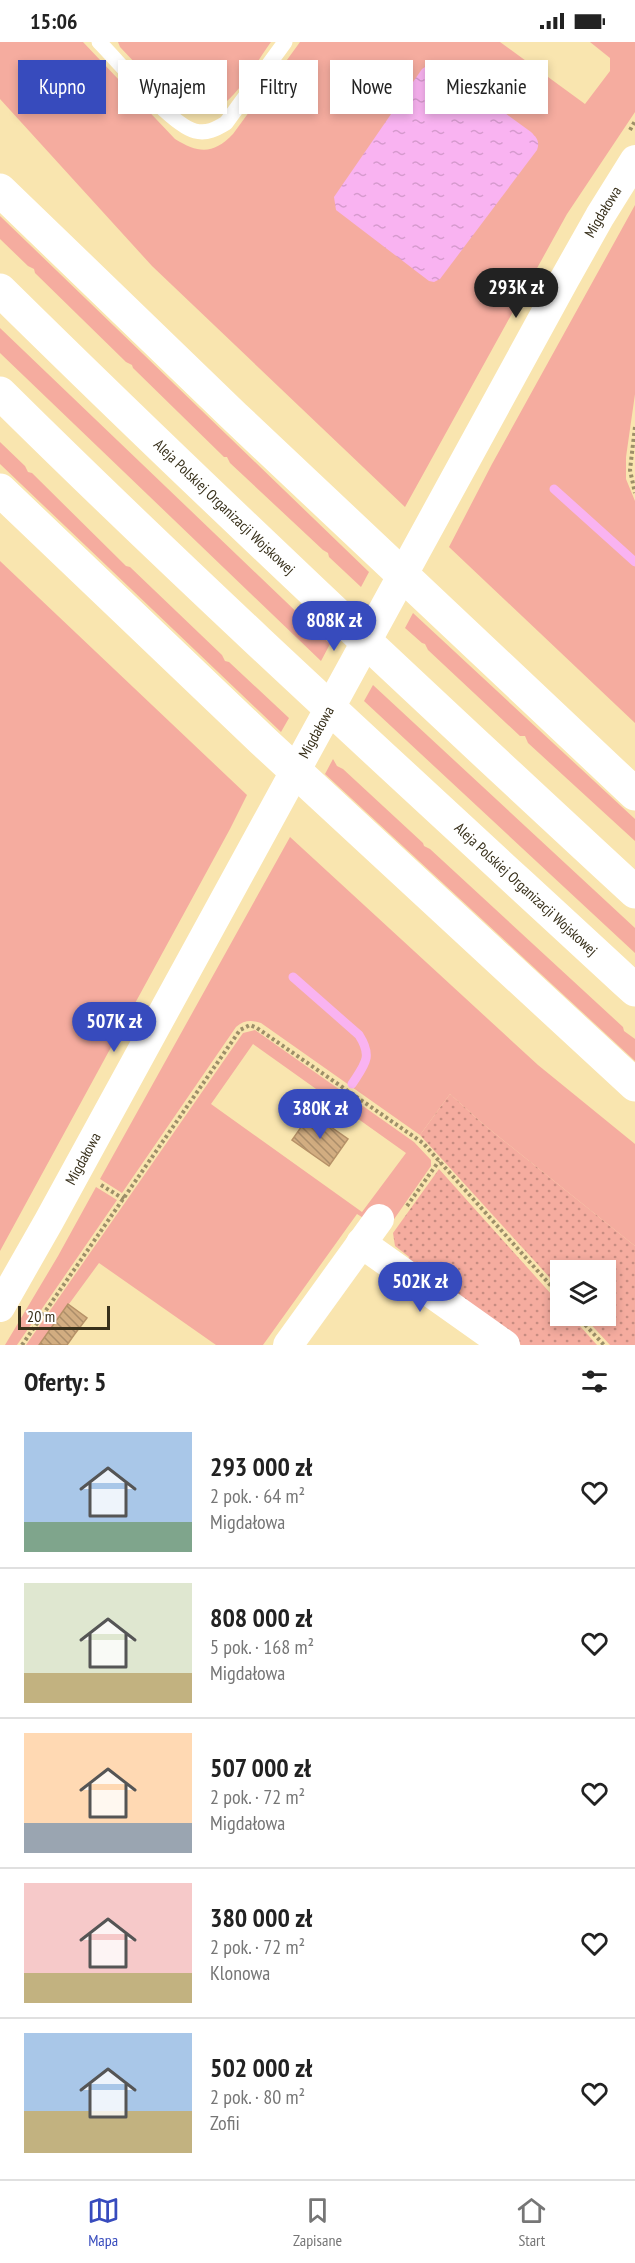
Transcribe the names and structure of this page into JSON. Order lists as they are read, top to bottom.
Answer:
{
  "streets": {
    "highway": ["Aleja Polskiej Organizacji Wojskowej"],
    "street": ["Migdałowa"]
  },
  "scale_bar": "20 m",
  "page": {
    "status": "15:06",
    "chip": [
      "Kupno",
      "Wynajem",
      "Filtry",
      "Nowe",
      "Mieszkanie"
    ],
    "price": [
      "293K zł",
      "808K zł",
      "507K zł",
      "380K zł",
      "502K zł"
    ],
    "scale": "20 m",
    "heading": "Oferty: 5",
    "list": [
      {
        "name": "293 000 zł",
        "note": "2 pok. · 64 m² · Migdałowa"
      },
      {
        "name": "808 000 zł",
        "note": "5 pok. · 168 m² · Migdałowa"
      },
      {
        "name": "507 000 zł",
        "note": "2 pok. · 72 m² · Migdałowa"
      },
      {
        "name": "380 000 zł",
        "note": "2 pok. · 72 m² · Klonowa"
      },
      {
        "name": "502 000 zł",
        "note": "2 pok. · 80 m² · Zofii"
      }
    ],
    "tabs": ["Mapa", "Zapisane", "Start"]
  }
}
